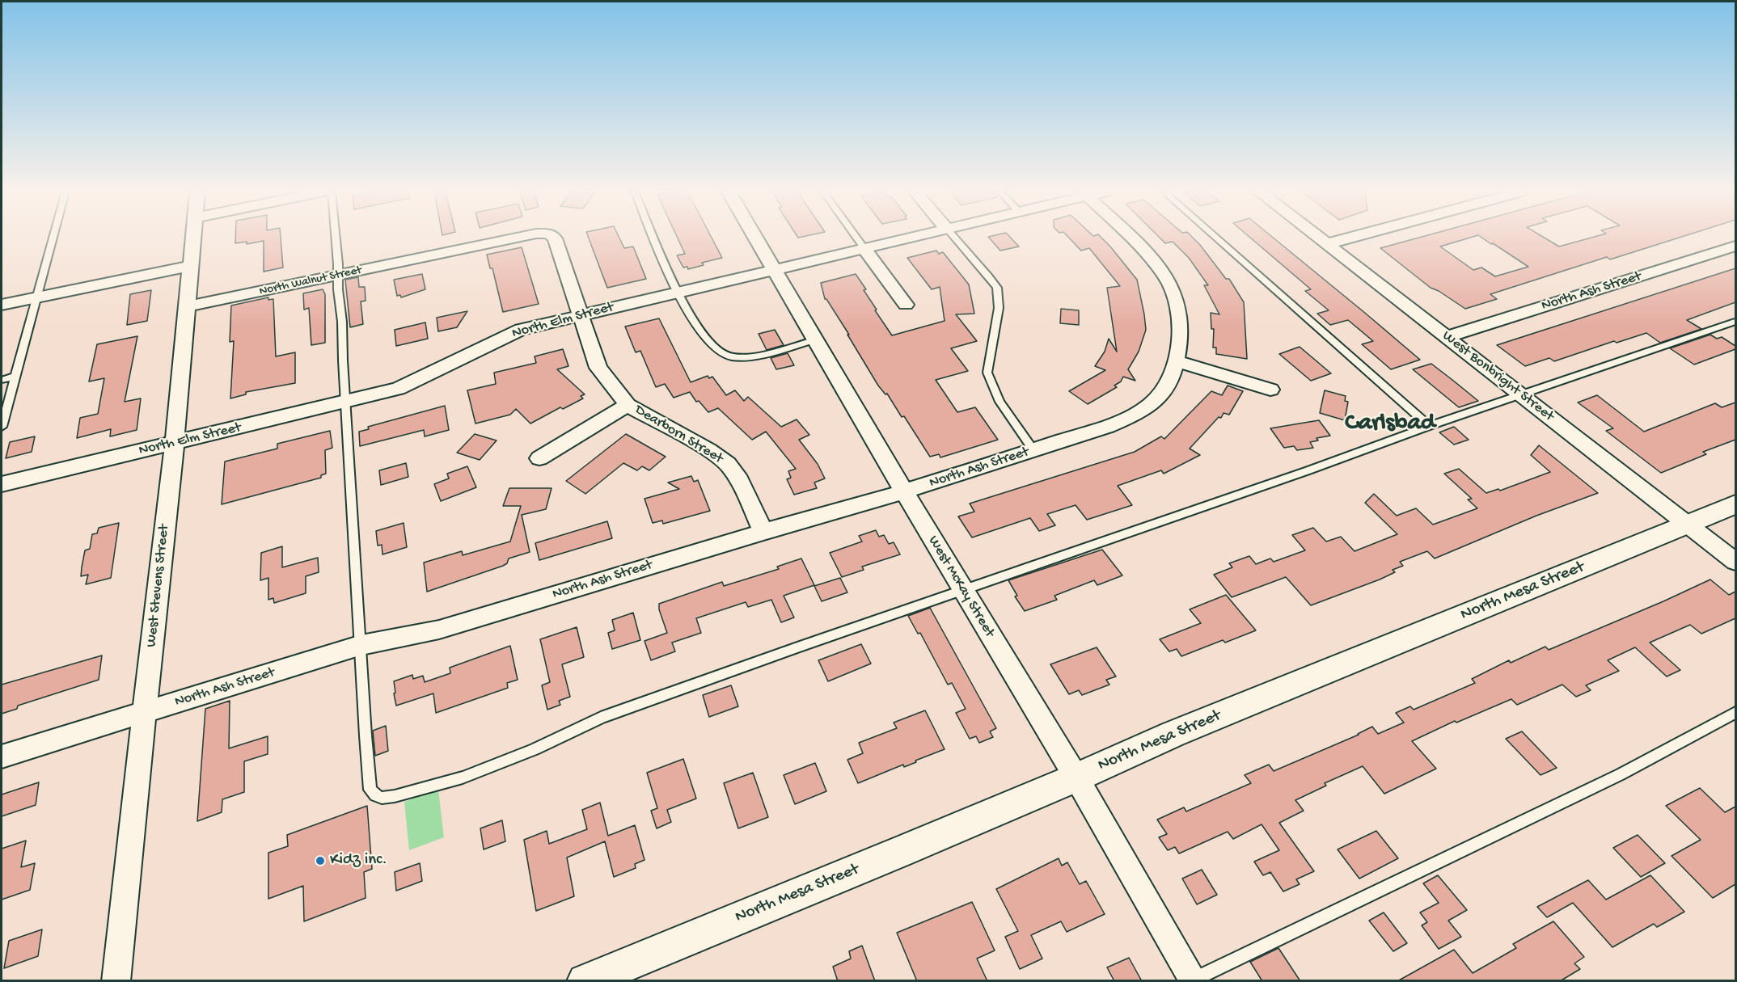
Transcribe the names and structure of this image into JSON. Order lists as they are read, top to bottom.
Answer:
{
  "streets": {
    "street": [
      "North Walnut Street",
      "North Ash Street",
      "North Elm Street",
      "West Bonbright Street",
      "Dearborn Street",
      "West Stevens Street",
      "West McKay Street",
      "North Mesa Street"
    ]
  },
  "crossings": [
    ["North Walnut Street", "West Stevens Street"],
    ["North Ash Street", "West Bonbright Street"],
    ["North Ash Street", "Dearborn Street"],
    ["North Ash Street", "West Stevens Street"],
    ["North Ash Street", "West McKay Street"],
    ["North Elm Street", "Dearborn Street"],
    ["North Elm Street", "West Stevens Street"],
    ["North Elm Street", "West McKay Street"],
    ["West Bonbright Street", "North Mesa Street"],
    ["West McKay Street", "North Mesa Street"]
  ],
  "districts": ["Carlsbad"],
  "places": ["Kidz inc."]
}
